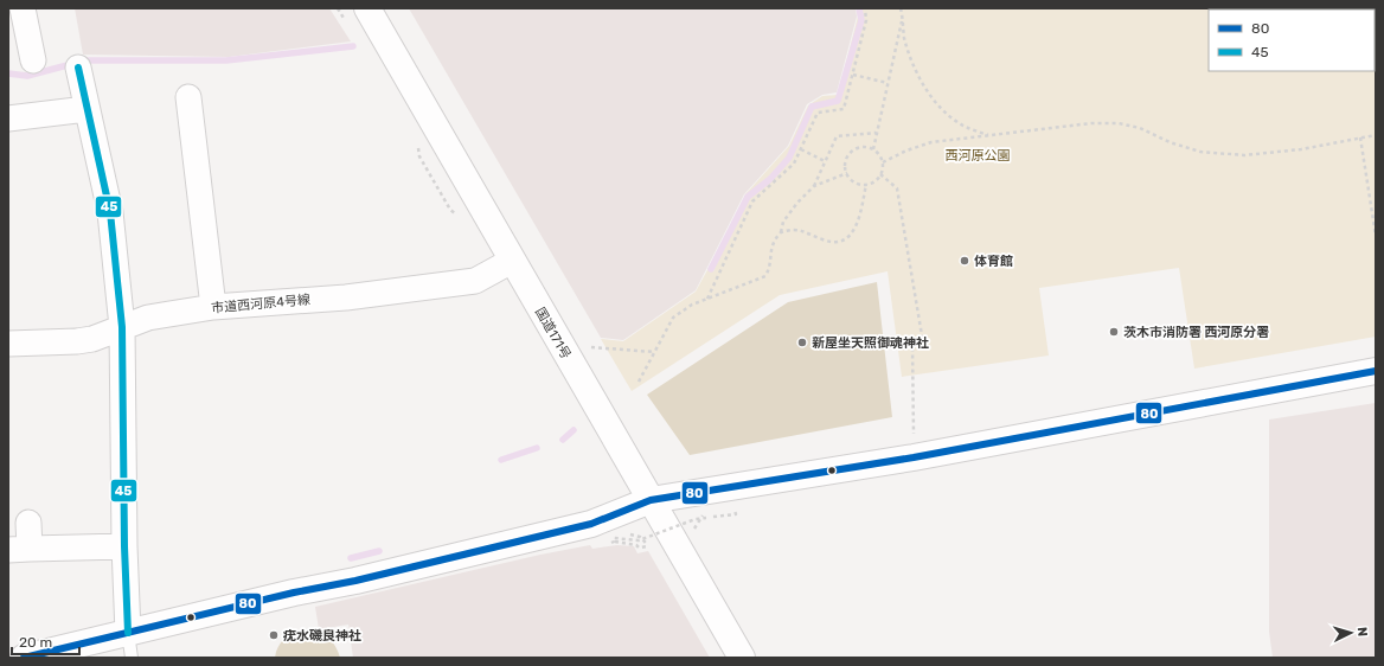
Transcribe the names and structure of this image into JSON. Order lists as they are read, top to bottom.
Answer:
{
  "streets": {
    "main road": ["国道171号"],
    "street": ["市道西河原4号線"]
  },
  "crossings": [
    ["市道西河原4号線", "国道171号"]
  ],
  "parks": ["西河原公園"],
  "places": [
    "体育館",
    "茨木市消防署 西河原分署",
    "新屋坐天照御魂神社",
    "疣水磯良神社"
  ],
  "lines": ["transit line 45", "transit line 80"],
  "legend": ["80", "45"],
  "scale_bar": "20 m",
  "north": "right"
}
